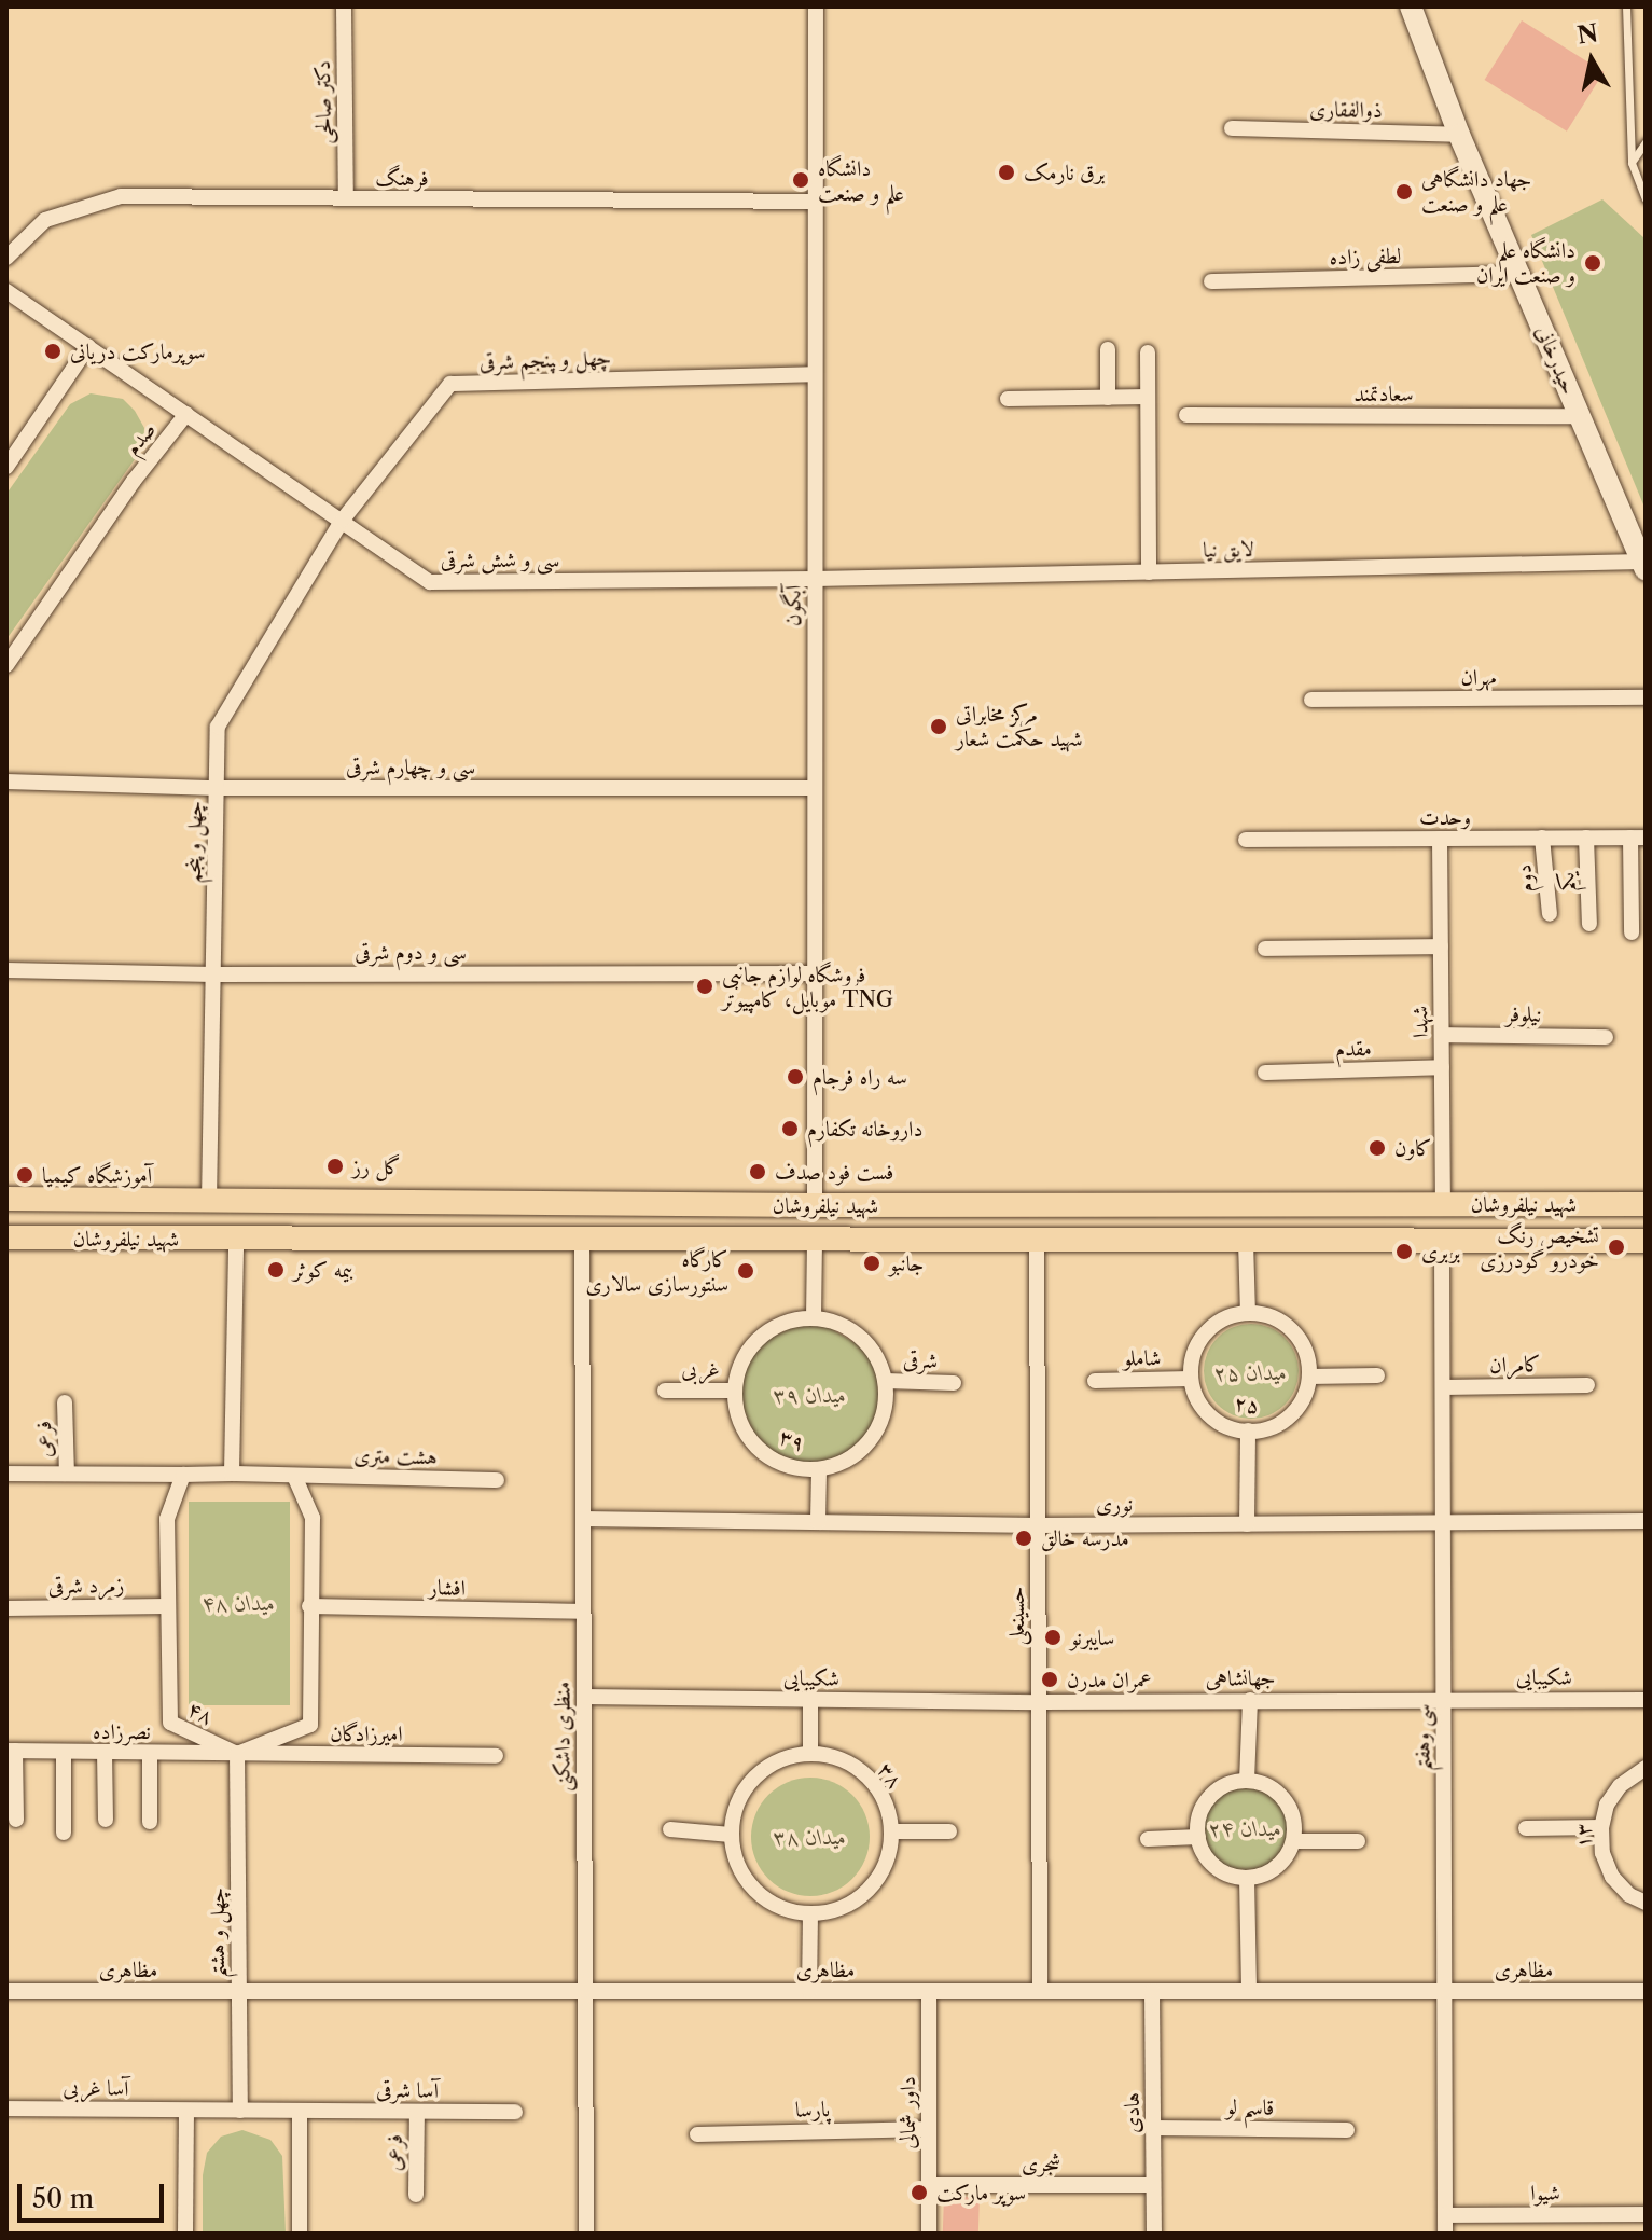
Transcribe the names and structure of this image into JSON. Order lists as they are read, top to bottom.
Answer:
{
  "streets": {
    "main road": ["حیدرخانی", "شهید نیلفروشان"],
    "street": [
      "دکتر صالحی",
      "ذوالفقاری",
      "فرهنگ",
      "لطفی زاده",
      "چهل و ‍پنجم شرقی",
      "سعادتمند",
      "صدم",
      "لایق نیا",
      "سی و شش شرقی",
      "آبگون",
      "مهران",
      "سی و چهارم شرقی",
      "وحدت",
      "چهل و پنجم",
      "دوم",
      "یکم",
      "سی و دوم شرقی",
      "نیلوفر",
      "شهدا",
      "مقدم",
      "شاملو",
      "شرقی",
      "کامران",
      "غربی",
      "۲۵",
      "فرعی",
      "۳۹",
      "هشت متری",
      "نوری",
      "زمرد شرقی",
      "افشار",
      "حسینعلی",
      "شکیبایی",
      "جهانشاهی",
      "۴۸",
      "نصرزاده",
      "امیرزادگان",
      "منظری داشکنی",
      "سی وهفتم",
      "۳۸",
      "۱۳",
      "چهل و هشتم",
      "مظاهری",
      "آسا غربی",
      "آسا شرقی",
      "قاسم لو",
      "پارسا",
      "داور شمالی",
      "هادی",
      "شجری",
      "شیوا"
    ]
  },
  "crossings": [
    ["دکتر صالحی", "فرهنگ"],
    ["ذوالفقاری", "حیدرخانی"],
    ["فرهنگ", "آبگون"],
    ["لطفی زاده", "حیدرخانی"],
    ["چهل و ‍پنجم شرقی", "سی و شش شرقی"],
    ["چهل و ‍پنجم شرقی", "آبگون"],
    ["چهل و ‍پنجم شرقی", "چهل و پنجم"],
    ["حیدرخانی", "سعادتمند"],
    ["حیدرخانی", "لایق نیا"],
    ["صدم", "سی و شش شرقی"],
    ["لایق نیا", "سی و شش شرقی"],
    ["لایق نیا", "آبگون"],
    ["سی و شش شرقی", "آبگون"],
    ["سی و شش شرقی", "چهل و پنجم"],
    ["آبگون", "سی و چهارم شرقی"],
    ["آبگون", "سی و دوم شرقی"],
    ["آبگون", "شهید نیلفروشان"],
    ["سی و چهارم شرقی", "چهل و پنجم"],
    ["وحدت", "دوم"],
    ["وحدت", "یکم"],
    ["وحدت", "شهدا"],
    ["چهل و پنجم", "سی و دوم شرقی"],
    ["چهل و پنجم", "شهید نیلفروشان"],
    ["نیلوفر", "شهدا"],
    ["شهدا", "مقدم"],
    ["شهدا", "شهید نیلفروشان"],
    ["شهید نیلفروشان", "حسینعلی"],
    ["شهید نیلفروشان", "منظری داشکنی"],
    ["شهید نیلفروشان", "سی وهفتم"],
    ["شاملو", "۲۵"],
    ["شرقی", "غربی"],
    ["شرقی", "۳۹"],
    ["کامران", "سی وهفتم"],
    ["غربی", "۳۹"],
    ["فرعی", "آسا شرقی"],
    ["نوری", "حسینعلی"],
    ["نوری", "منظری داشکنی"],
    ["نوری", "سی وهفتم"],
    ["زمرد شرقی", "۴۸"],
    ["افشار", "منظری داشکنی"],
    ["حسینعلی", "شکیبایی"],
    ["حسینعلی", "جهانشاهی"],
    ["حسینعلی", "مظاهری"],
    ["شکیبایی", "جهانشاهی"],
    ["شکیبایی", "منظری داشکنی"],
    ["شکیبایی", "سی وهفتم"],
    ["جهانشاهی", "سی وهفتم"],
    ["۴۸", "نصرزاده"],
    ["۴۸", "امیرزادگان"],
    ["۴۸", "چهل و هشتم"],
    ["نصرزاده", "امیرزادگان"],
    ["نصرزاده", "چهل و هشتم"],
    ["امیرزادگان", "چهل و هشتم"],
    ["منظری داشکنی", "مظاهری"],
    ["سی وهفتم", "مظاهری"],
    ["سی وهفتم", "شیوا"],
    ["چهل و هشتم", "مظاهری"],
    ["چهل و هشتم", "آسا غربی"],
    ["چهل و هشتم", "آسا شرقی"],
    ["مظاهری", "داور شمالی"],
    ["مظاهری", "هادی"],
    ["آسا غربی", "آسا شرقی"],
    ["قاسم لو", "هادی"],
    ["پارسا", "داور شمالی"],
    ["داور شمالی", "شجری"],
    ["هادی", "شجری"]
  ],
  "parks": [
    "میدان ۲۵",
    "میدان ۳۹",
    "میدان ۴۸",
    "میدان ۲۴",
    "میدان ۳۸"
  ],
  "places": [
    "برق نارمک",
    "دانشگاه علم و صنعت",
    "جهاد دانشگاهی علم و صنعت",
    "دانشگاه علم و صنعت ایران",
    "سوپرمارکت دریانی",
    "مرکز مخابراتی شهید حکمت شعار",
    "فروشگاه لوازم جانبی موبایل، کامپيوتر TNG",
    "سه راه فرجام",
    "داروخانه تکفارم",
    "کاون",
    "گل رز",
    "فست فود صدف",
    "آموزشگاه کیمیا",
    "تشخیص رنگ خودرو گودرزی",
    "بربری",
    "جانبو",
    "بیمه کوثر",
    "کارگاه سنتورسازی سالاری",
    "مدرسه خالق",
    "سایبرنو",
    "عمران مدرن",
    "سوپر مارکت"
  ],
  "scale_bar": "50 m",
  "north": "top"
}
